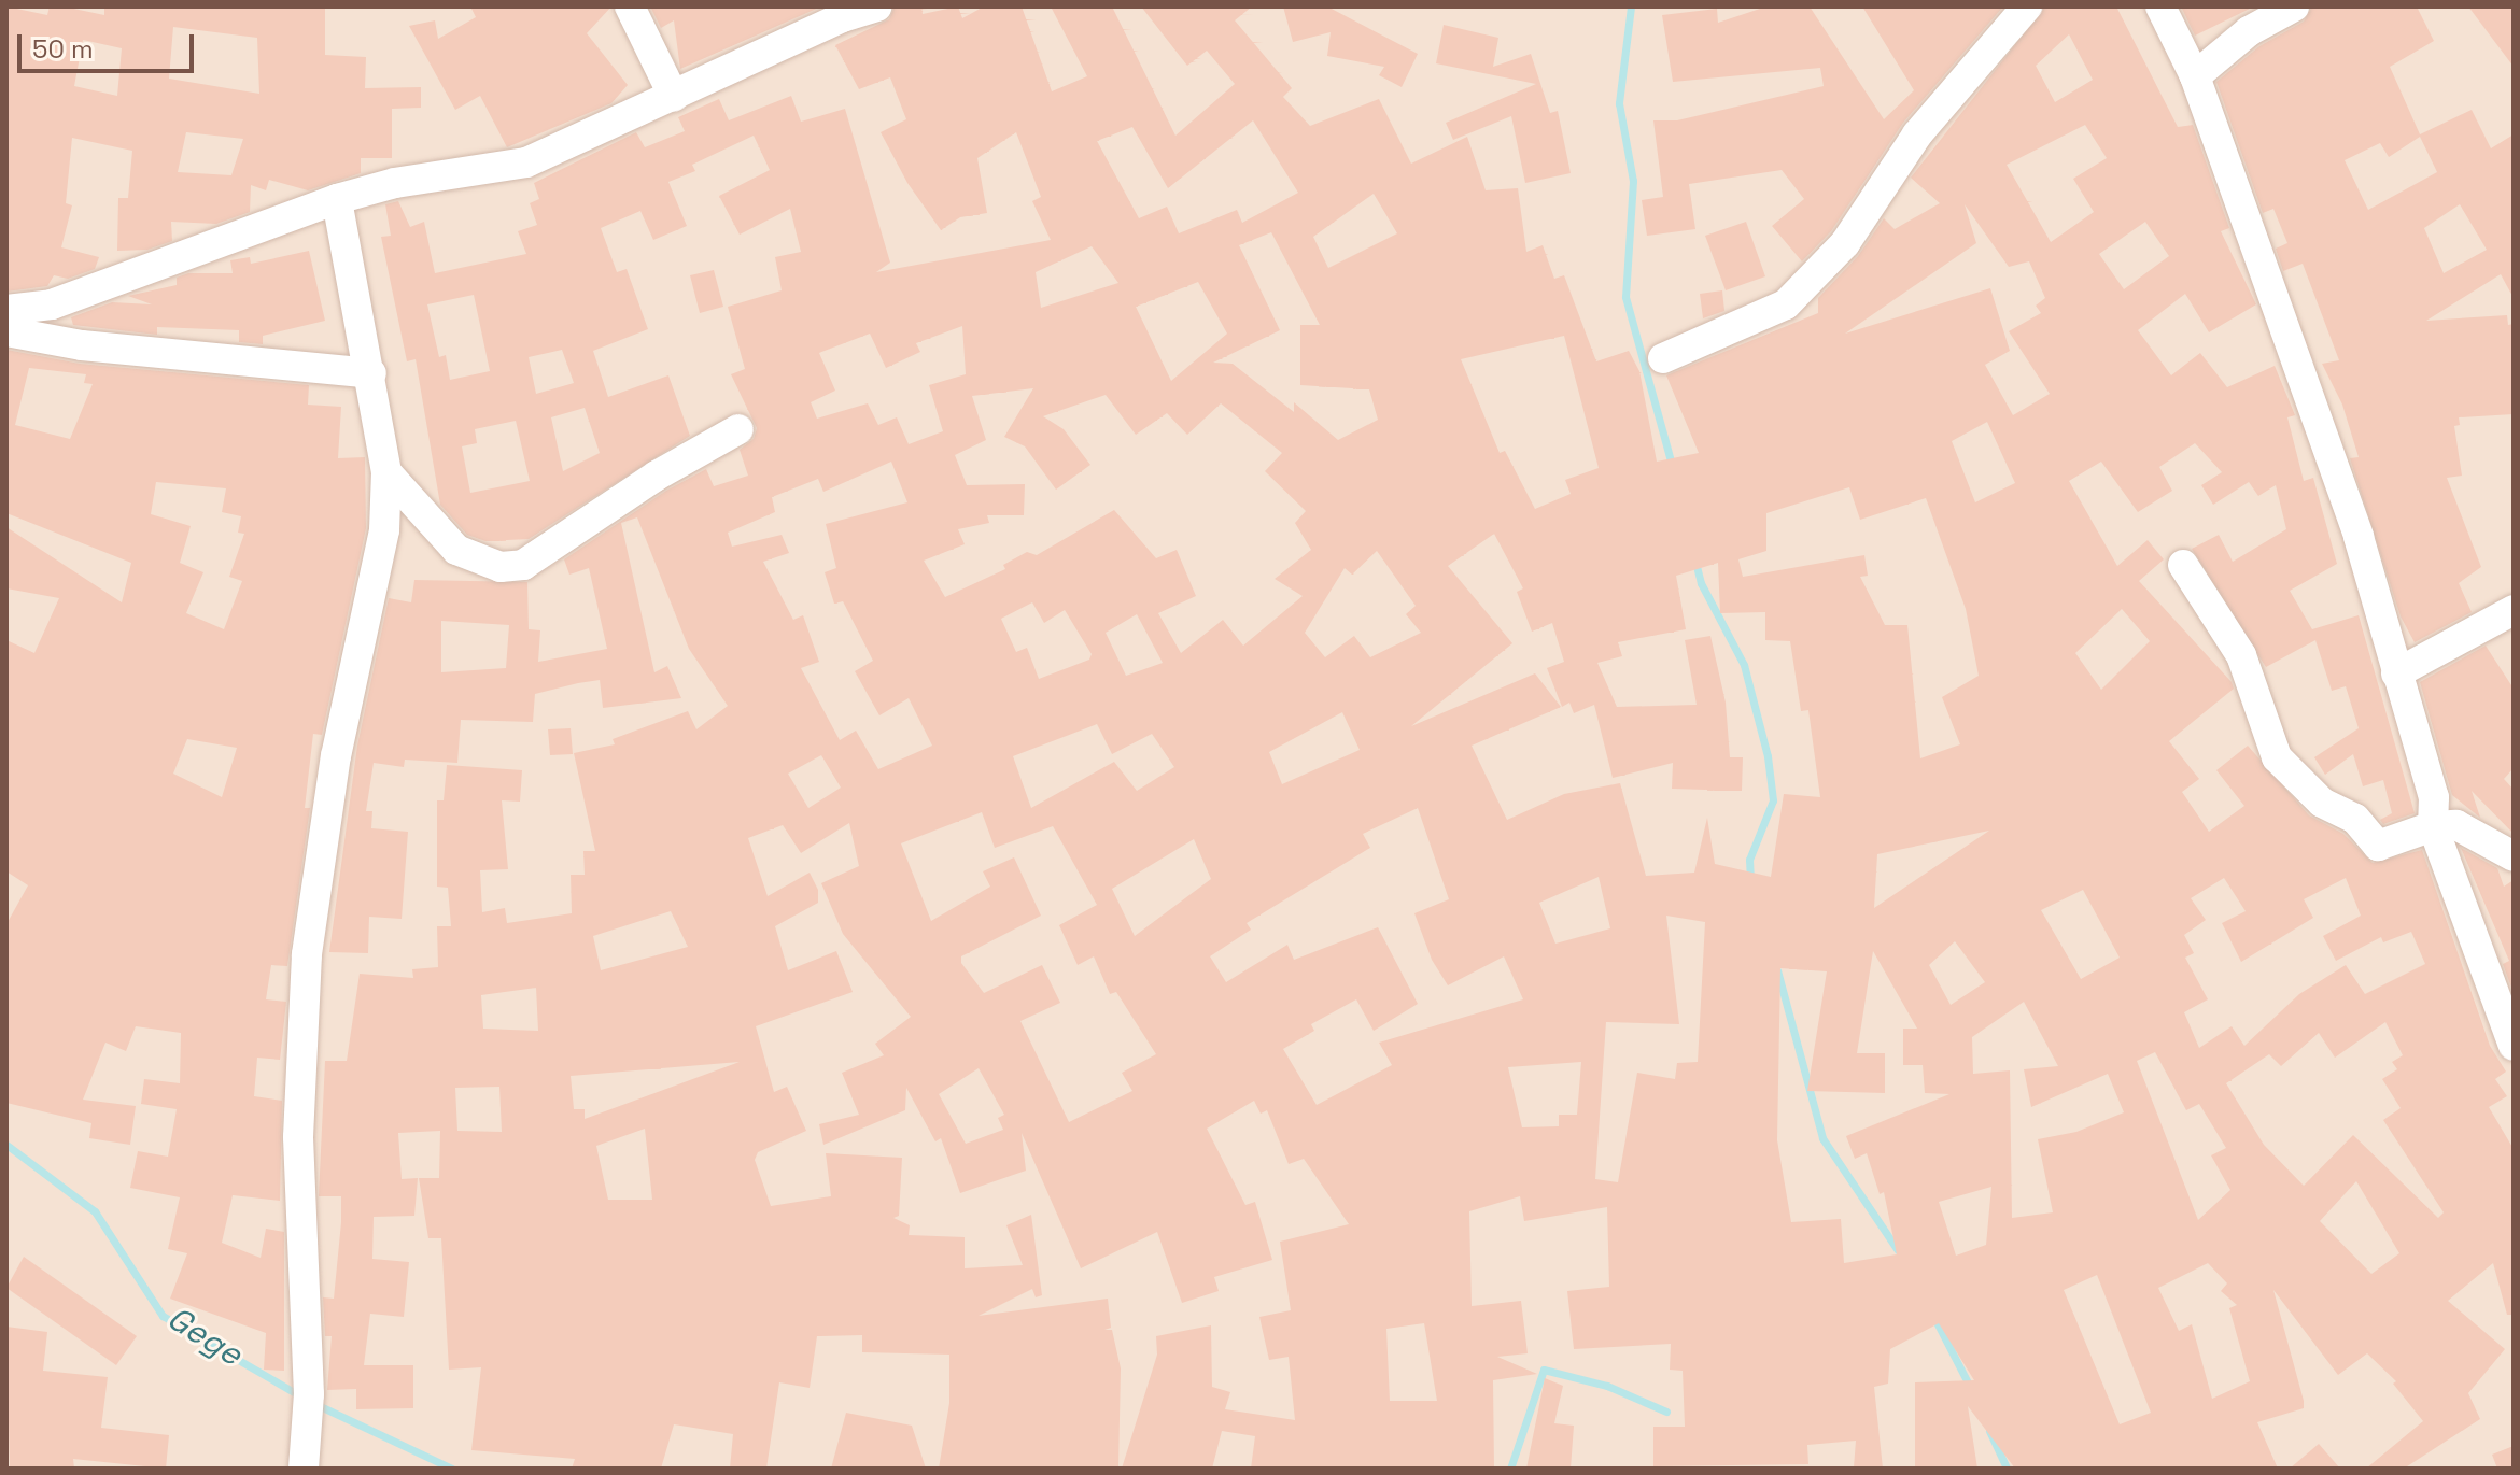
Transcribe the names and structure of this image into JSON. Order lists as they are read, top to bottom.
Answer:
{
  "water": ["Gege"],
  "scale_bar": "50 m"
}
